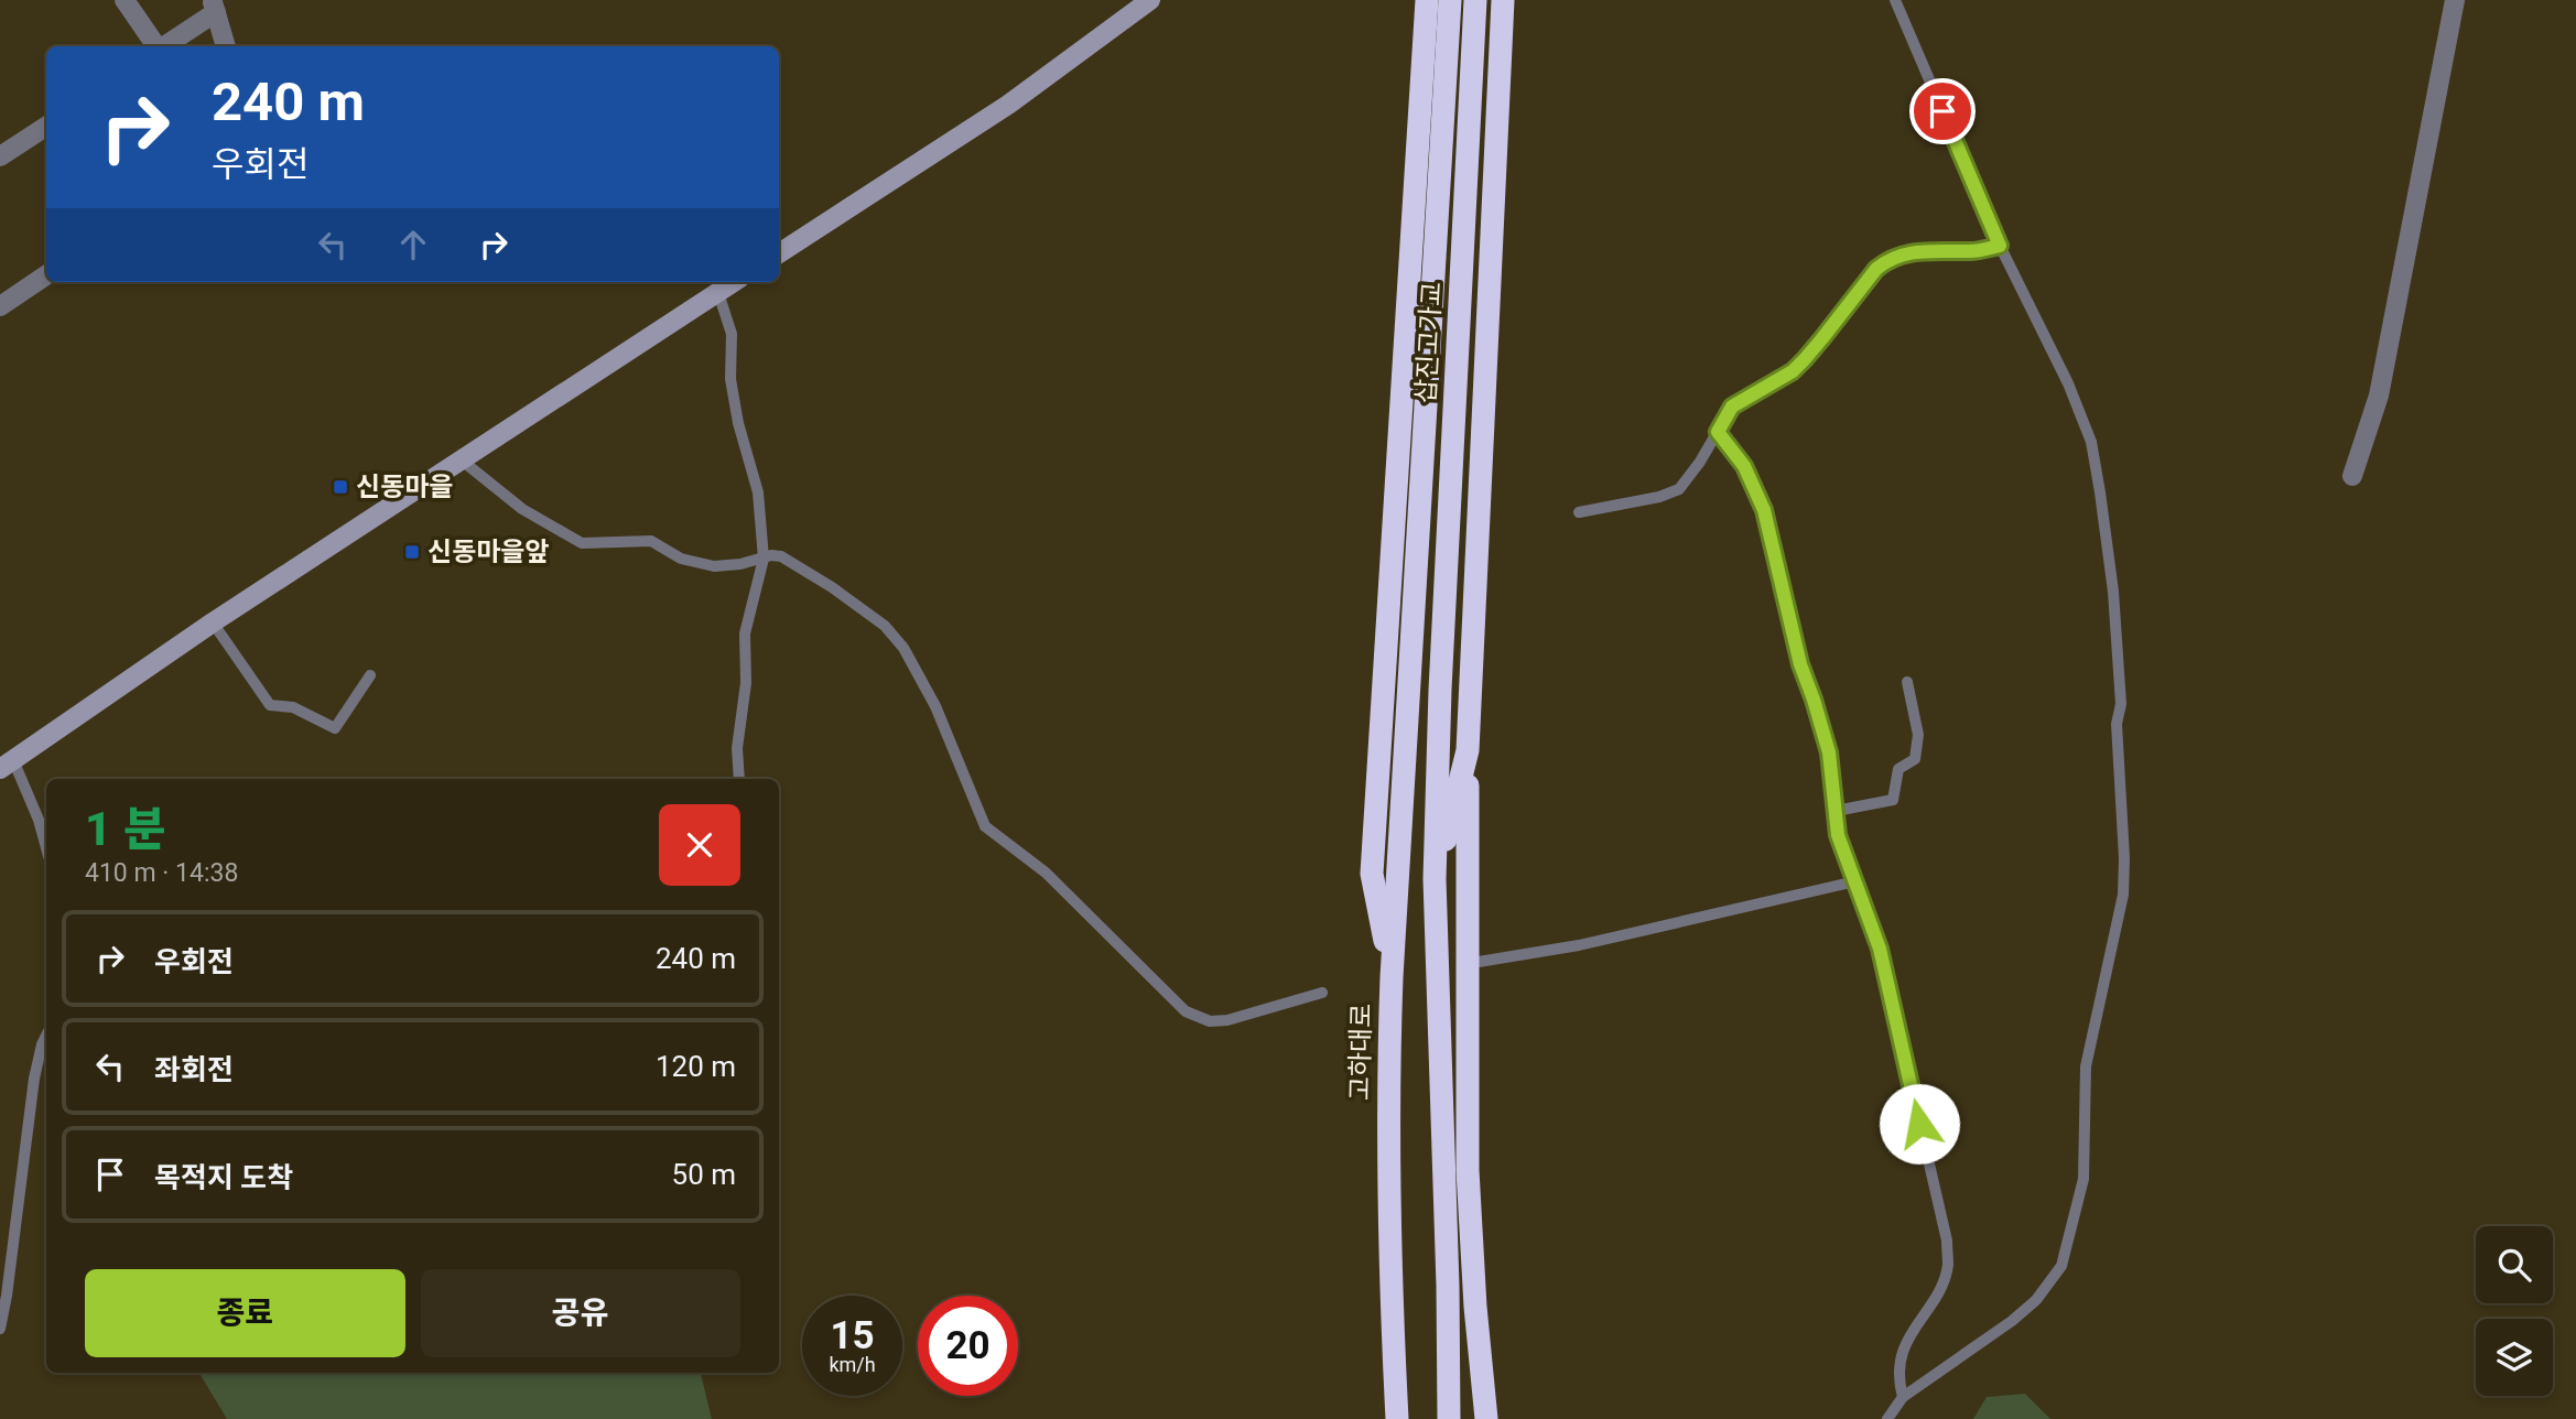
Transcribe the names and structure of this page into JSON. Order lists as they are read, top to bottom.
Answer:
{
  "streets": {
    "highway": ["삽진고가교", "고하대로"]
  },
  "crossings": [
    ["삽진고가교", "고하대로"]
  ],
  "places": {
    "transit": ["신동마을", "신동마을앞"]
  },
  "page": {
    "turn": ["240 m", "우회전"],
    "heading": ["1 분", "410 m · 14:38"],
    "list": [
      {
        "name": "우회전",
        "value": "240 m"
      },
      {
        "name": "좌회전",
        "value": "120 m"
      },
      {
        "name": "목적지 도착",
        "value": "50 m"
      }
    ],
    "buttons": ["종료", "공유"],
    "speed": "15 km/h",
    "limit": "20"
  }
}
